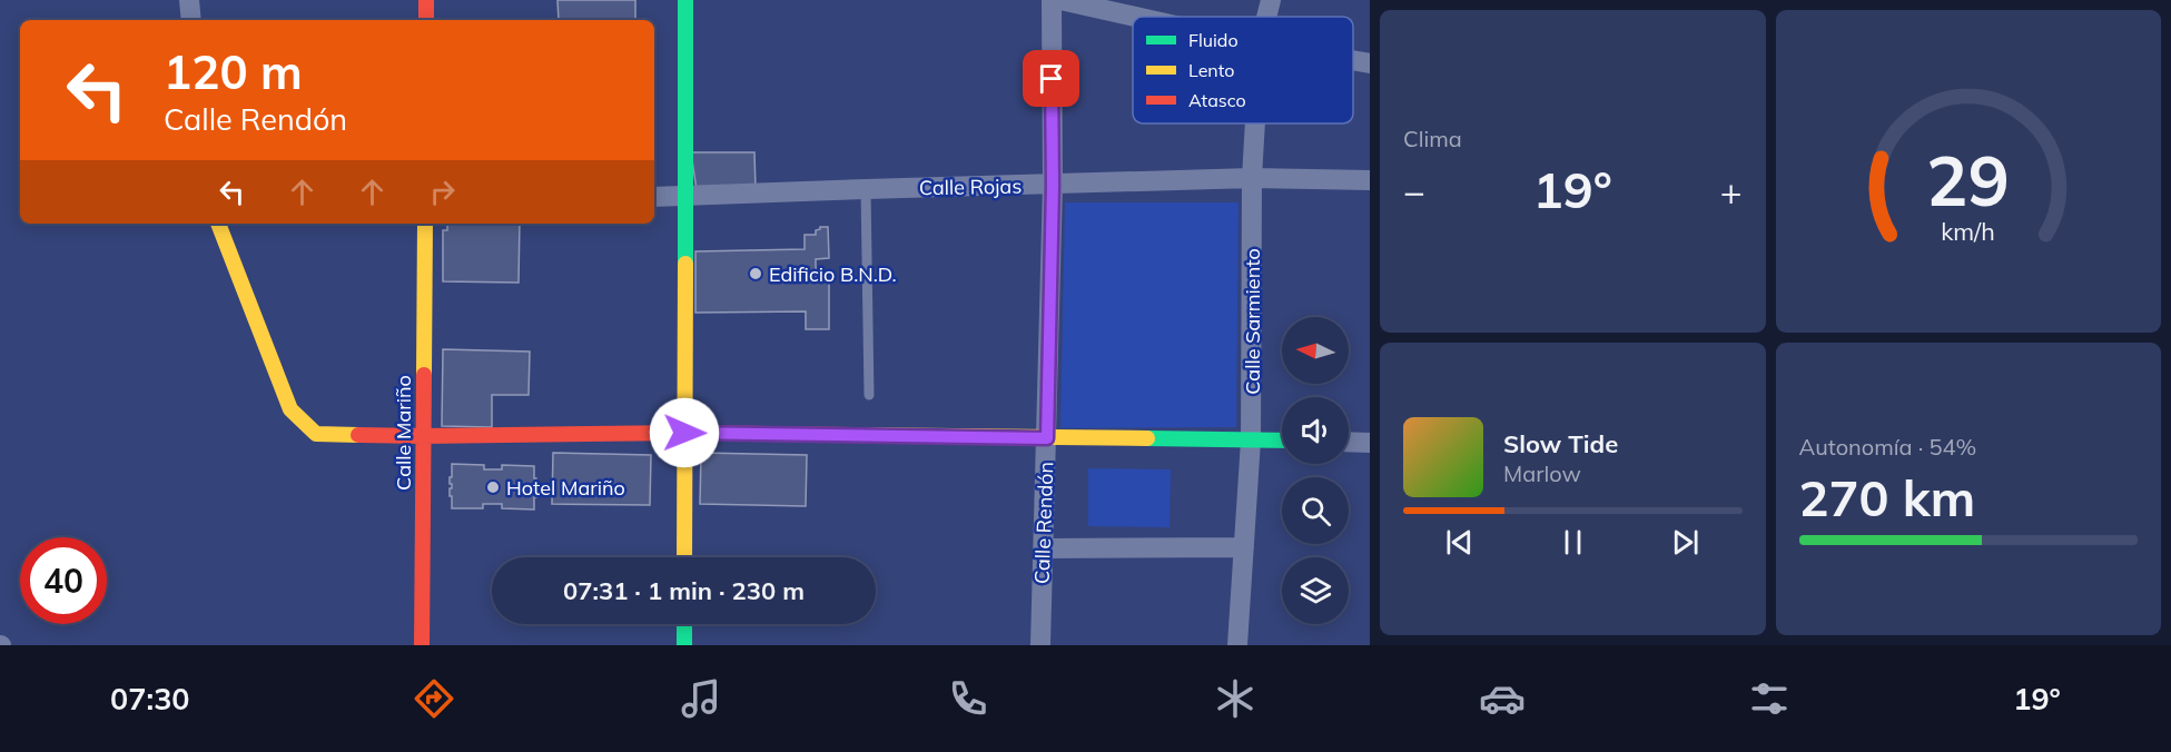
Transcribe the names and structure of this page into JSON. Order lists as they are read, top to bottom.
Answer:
{
  "streets": {
    "street": [
      "Calle Rojas",
      "Calle Sarmiento",
      "Calle Mariño",
      "Calle Rendón"
    ]
  },
  "crossings": [
    ["Calle Rojas", "Calle Sarmiento"],
    ["Calle Rojas", "Calle Rendón"]
  ],
  "places": ["Edificio B.N.D.", "Hotel Mariño"],
  "legend": ["Fluido", "Lento", "Atasco"],
  "north": "left",
  "page": {
    "tile": [
      "Clima",
      ["Autonomía · 54%", "270 km"]
    ],
    "turn": ["120 m", "Calle Rendón"],
    "heat": ["−", "19°", "+"],
    "song": ["Slow Tide", "Marlow"],
    "limit": "40",
    "trip": "07:31 · 1 min · 230 m",
    "tabs": ["07:30", "19°"],
    "gauge": ["29", "km/h"]
  }
}
